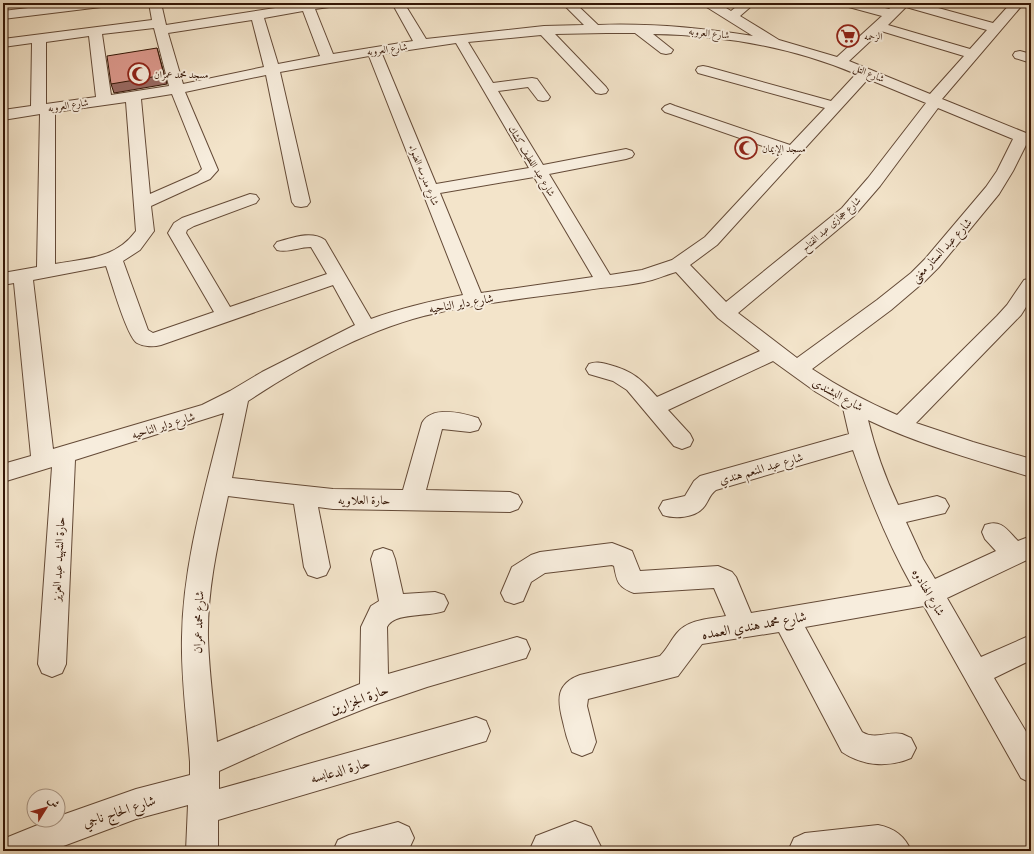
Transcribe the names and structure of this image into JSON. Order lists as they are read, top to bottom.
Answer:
{
  "streets": {
    "street": [
      "شارع العروبه",
      "شارع التل",
      "شارع عبد اللطيف كشك",
      "شارع مدرسه الضواء",
      "شارع حجازى عبد الفتاح",
      "شارع عبد الستار مغنى",
      "شارع داير الناحيه",
      "شارع البشندى",
      "شارع عبد المنعم هندي",
      "حارة العلاويه",
      "حارة الشهيد عبد العزيز",
      "شارع الهنادوه",
      "شارع محمد عمران",
      "شارع محمد هندي العمده",
      "حارة الجزارين",
      "حارة الدعابسه",
      "شارع الحاج ناجي"
    ]
  },
  "crossings": [
    ["شارع العروبه", "شارع التل"],
    ["شارع العروبه", "شارع عبد اللطيف كشك"],
    ["شارع العروبه", "شارع مدرسه الضواء"],
    ["شارع التل", "شارع حجازى عبد الفتاح"],
    ["شارع التل", "شارع عبد الستار مغنى"],
    ["شارع التل", "شارع داير الناحيه"],
    ["شارع عبد اللطيف كشك", "شارع داير الناحيه"],
    ["شارع مدرسه الضواء", "شارع داير الناحيه"],
    ["شارع حجازى عبد الفتاح", "شارع البشندى"],
    ["شارع عبد الستار مغنى", "شارع البشندى"],
    ["شارع داير الناحيه", "شارع البشندى"],
    ["شارع داير الناحيه", "حارة الشهيد عبد العزيز"],
    ["شارع داير الناحيه", "شارع محمد عمران"],
    ["شارع البشندى", "شارع الهنادوه"],
    ["شارع عبد المنعم هندي", "شارع الهنادوه"],
    ["حارة العلاويه", "شارع محمد عمران"],
    ["شارع الهنادوه", "شارع محمد هندي العمده"],
    ["شارع محمد عمران", "حارة الجزارين"],
    ["شارع محمد عمران", "حارة الدعابسه"],
    ["شارع محمد عمران", "شارع الحاج ناجي"],
    ["حارة الجزارين", "حارة الدعابسه"],
    ["حارة الجزارين", "شارع الحاج ناجي"],
    ["حارة الدعابسه", "شارع الحاج ناجي"]
  ],
  "places": {
    "supermarket": ["الرحمه"],
    "mosque": ["مسجد محمد عمران", "مسجد الإيمان"]
  },
  "north": "top right"
}
